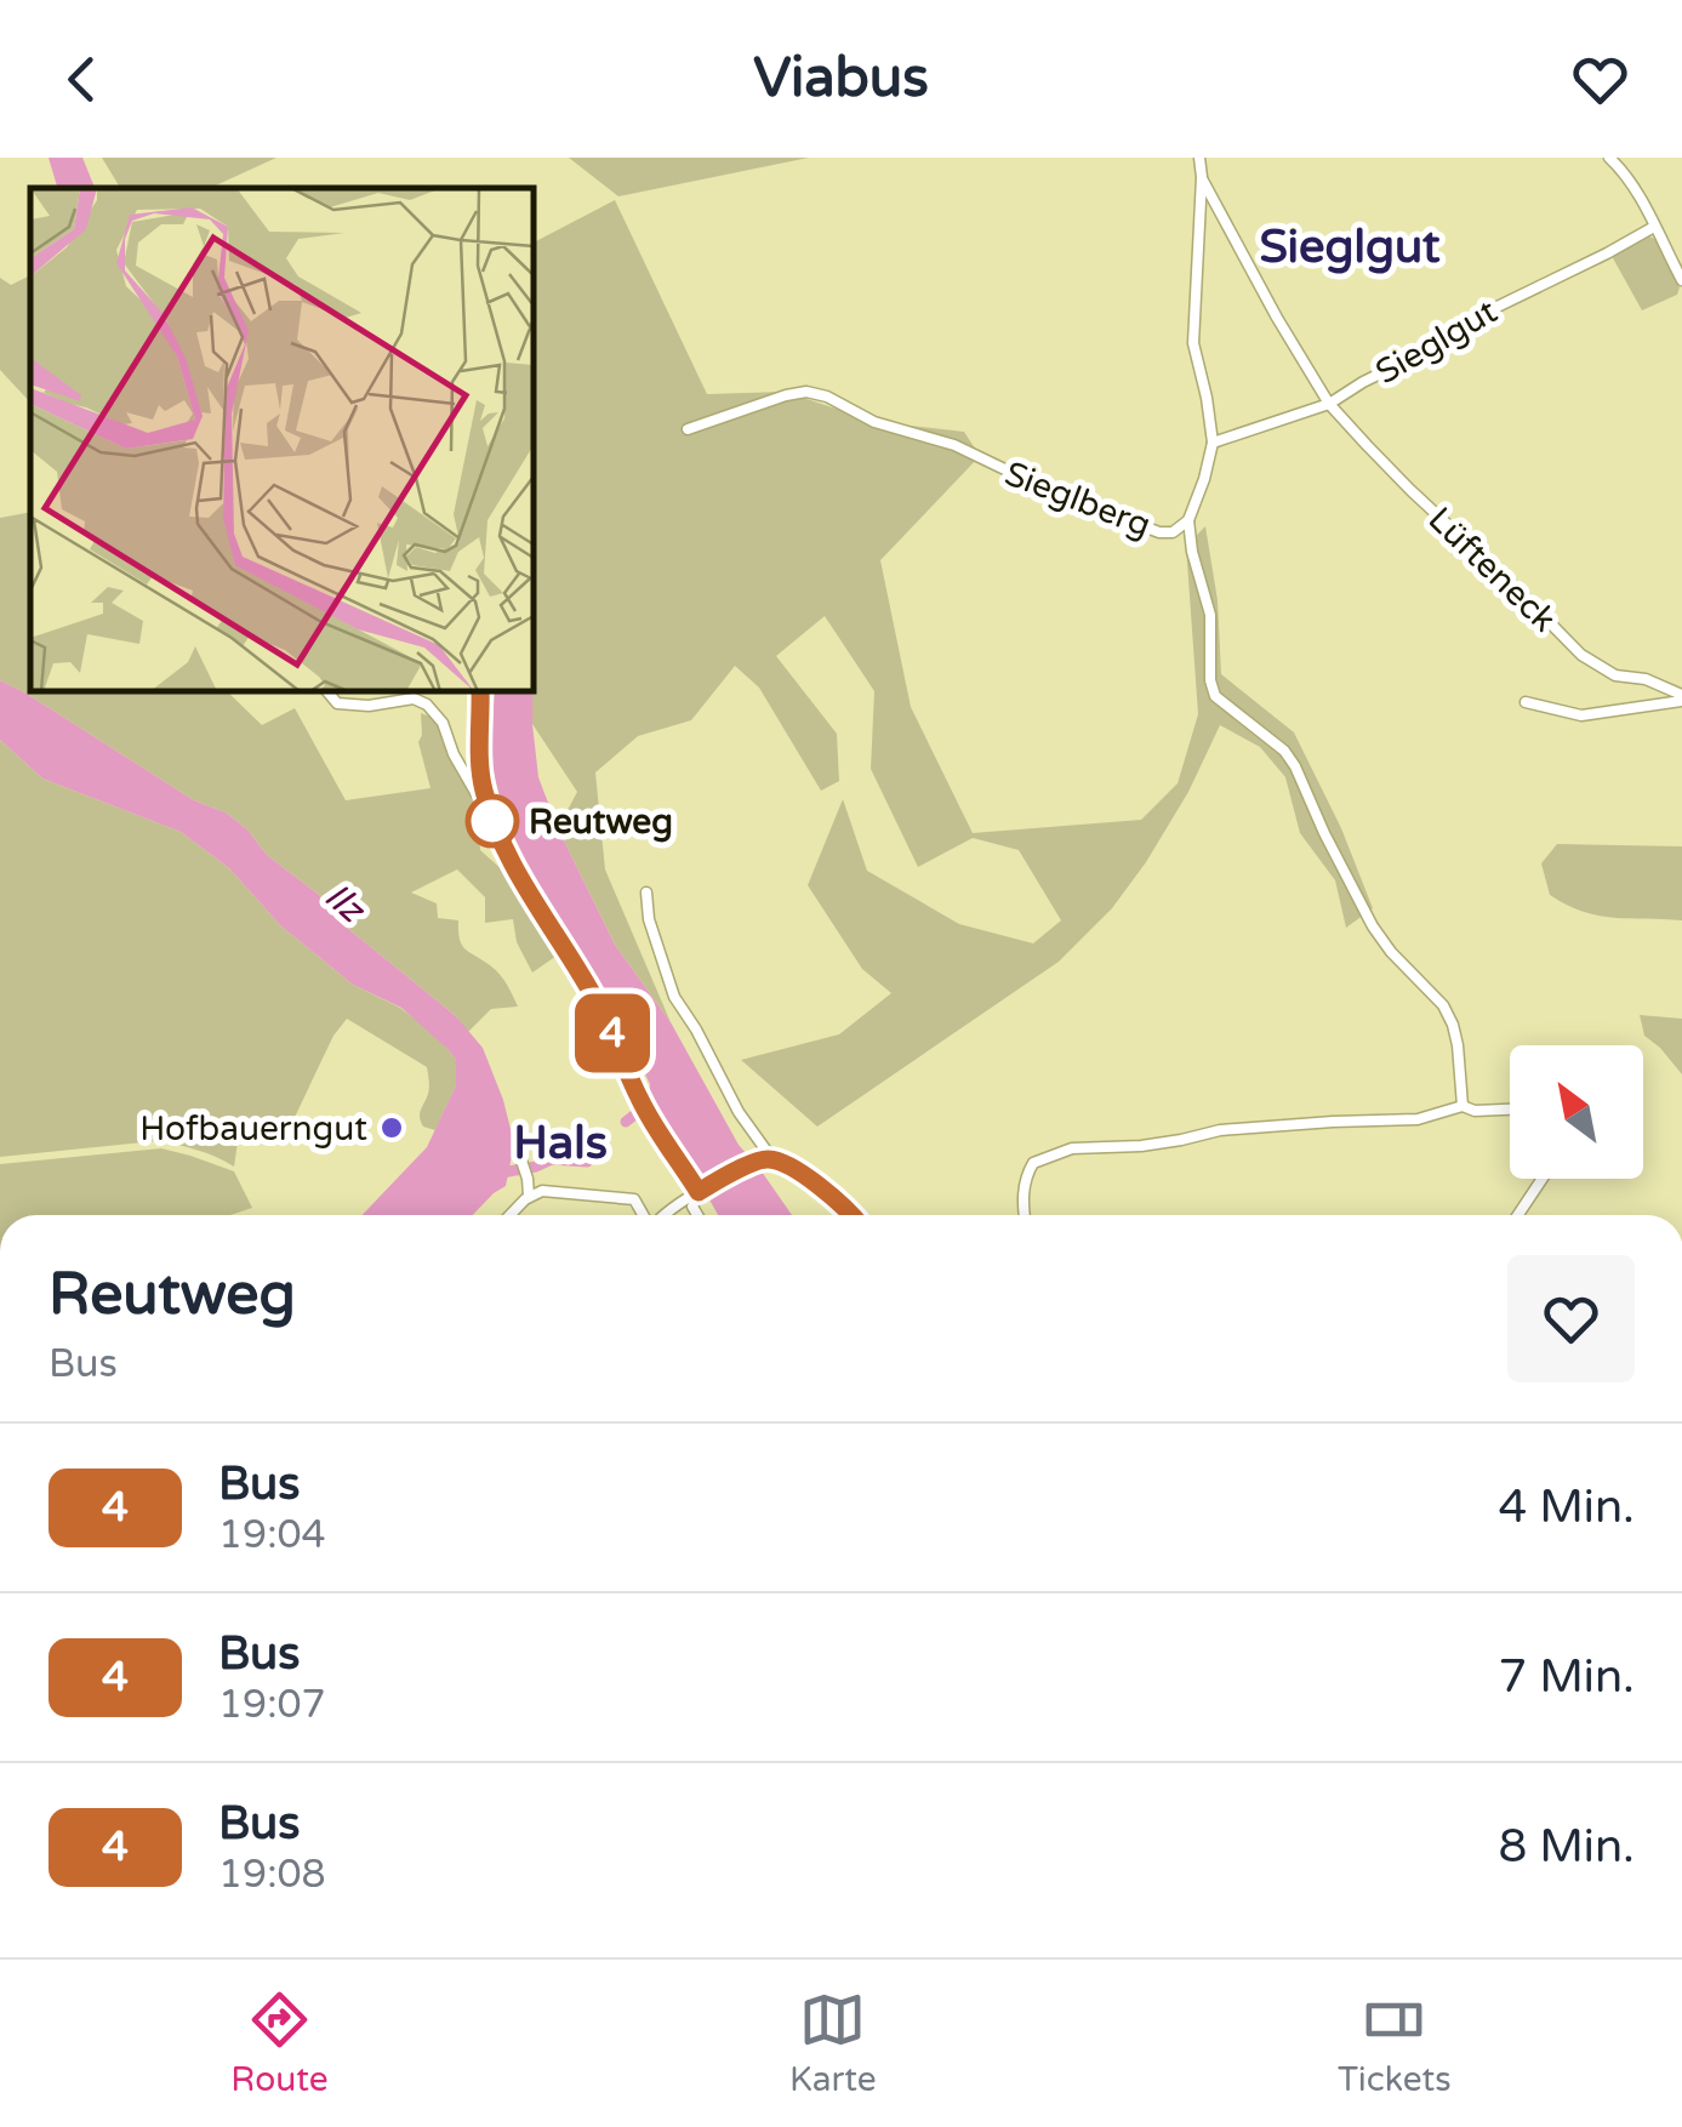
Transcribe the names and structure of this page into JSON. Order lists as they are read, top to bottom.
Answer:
{
  "streets": {
    "street": ["Sieglgut", "Sieglberg", "Lüfteneck"]
  },
  "crossings": [
    ["Sieglgut", "Sieglberg"],
    ["Sieglgut", "Lüfteneck"],
    ["Sieglberg", "Lüfteneck"]
  ],
  "districts": ["Sieglgut", "Hals"],
  "water": ["Ilz"],
  "places": ["Reutweg", "Hofbauerngut"],
  "lines": ["bus line 4"],
  "north": "top left",
  "page": {
    "header": "Viabus",
    "on_map": "4",
    "heading": ["Reutweg", "Bus"],
    "list": [
      {
        "mark": "4",
        "name": "Bus",
        "note": "19:04",
        "value": "4 Min."
      },
      {
        "mark": "4",
        "name": "Bus",
        "note": "19:07",
        "value": "7 Min."
      },
      {
        "mark": "4",
        "name": "Bus",
        "note": "19:08",
        "value": "8 Min."
      }
    ],
    "tabs": ["Route", "Karte", "Tickets"]
  }
}
